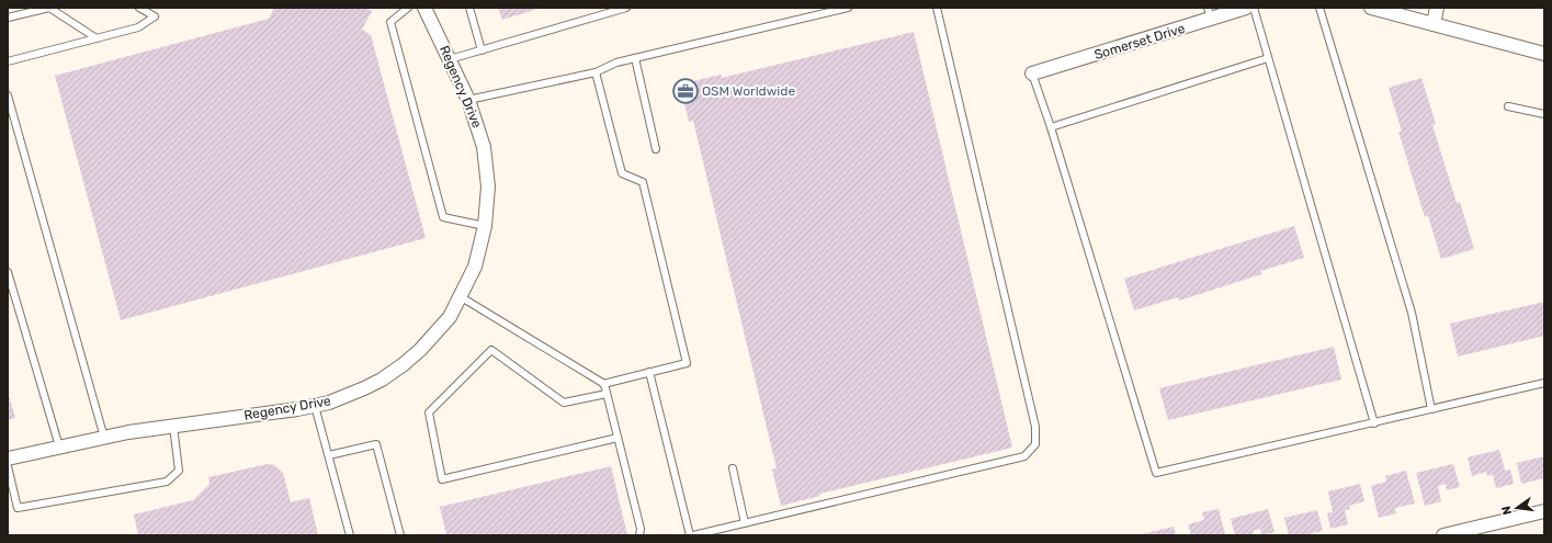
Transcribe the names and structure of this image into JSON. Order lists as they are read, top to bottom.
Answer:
{
  "streets": {
    "street": ["Somerset Drive", "Regency Drive"]
  },
  "places": {
    "office": ["OSM Worldwide"]
  },
  "north": "left"
}
